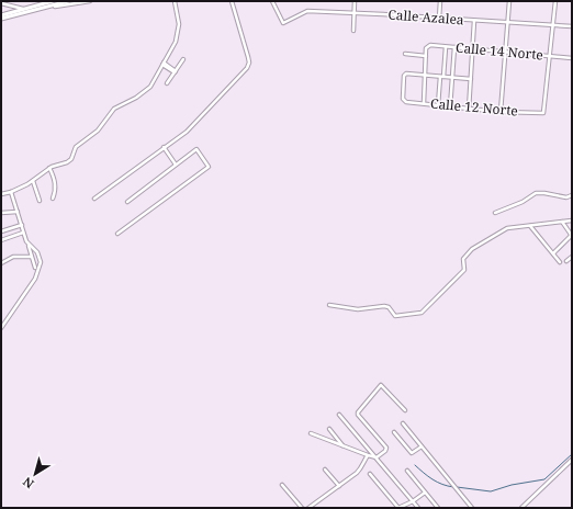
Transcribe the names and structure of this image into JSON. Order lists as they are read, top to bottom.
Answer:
{
  "streets": {
    "street": ["Calle Azalea", "Calle 14 Norte", "Calle 12 Norte"]
  },
  "crossings": [
    ["Calle 14 Norte", "Calle 12 Norte"]
  ],
  "north": "bottom left"
}
